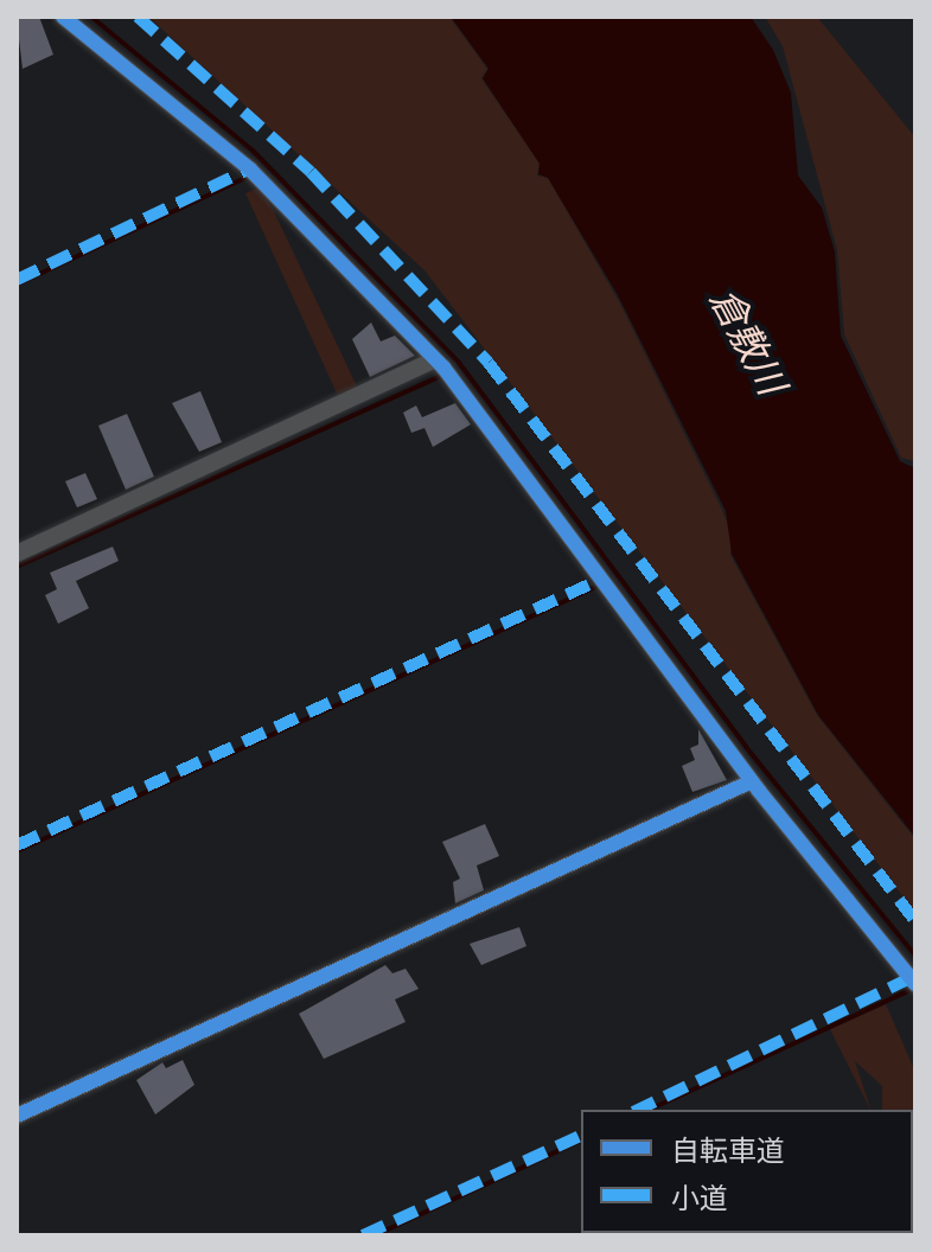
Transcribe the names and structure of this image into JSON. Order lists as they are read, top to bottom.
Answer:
{
  "water": ["倉敷川"],
  "legend": ["自転車道", "小道"]
}
